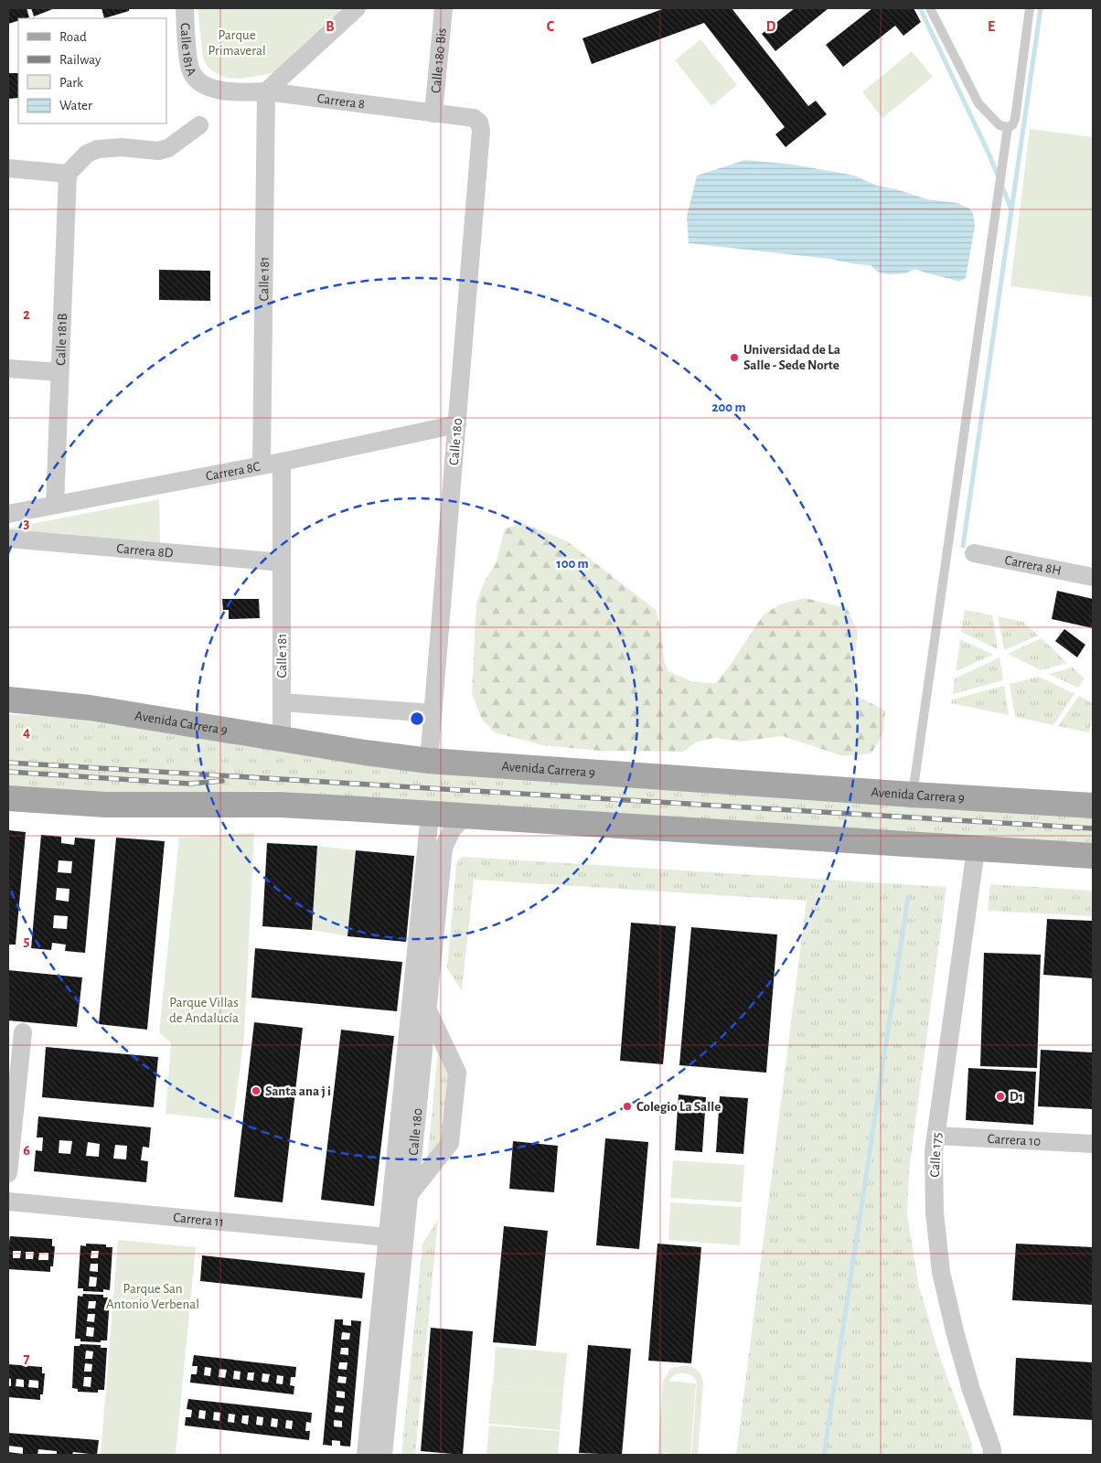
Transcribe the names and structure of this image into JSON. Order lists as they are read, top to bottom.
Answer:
{
  "streets": {
    "main road": ["Avenida Carrera 9"],
    "street": [
      "Calle 181A",
      "Calle 180 Bis",
      "Carrera 8",
      "Calle 181",
      "Calle 181B",
      "Calle 180",
      "Carrera 8C",
      "Carrera 8D",
      "Carrera 8H",
      "Carrera 10",
      "Calle 175",
      "Carrera 11"
    ]
  },
  "crossings": [
    ["Calle 181A", "Carrera 8"],
    ["Calle 180 Bis", "Carrera 8"],
    ["Carrera 8", "Calle 181"],
    ["Carrera 8", "Calle 180"],
    ["Calle 181", "Carrera 8C"],
    ["Calle 181", "Carrera 8D"],
    ["Calle 181", "Avenida Carrera 9"],
    ["Calle 181B", "Carrera 8C"],
    ["Calle 180", "Carrera 8C"],
    ["Calle 180", "Avenida Carrera 9"],
    ["Calle 180", "Carrera 11"],
    ["Carrera 10", "Calle 175"]
  ],
  "parks": ["Parque Primaveral", "Parque Villas de Andalucía", "Parque San Antonio Verbenal"],
  "places": [
    "Universidad de La Salle - Sede Norte",
    "Santa ana j i",
    "D1",
    "Colegio La Salle"
  ],
  "legend": [
    "Road",
    "Railway",
    "Park",
    "Water"
  ],
  "grid": {
    "columns": [
      "B",
      "C",
      "D",
      "E"
    ],
    "rows": [
      "2",
      "3",
      "4",
      "5",
      "6",
      "7"
    ]
  },
  "rings": ["200 m", "100 m"]
}
